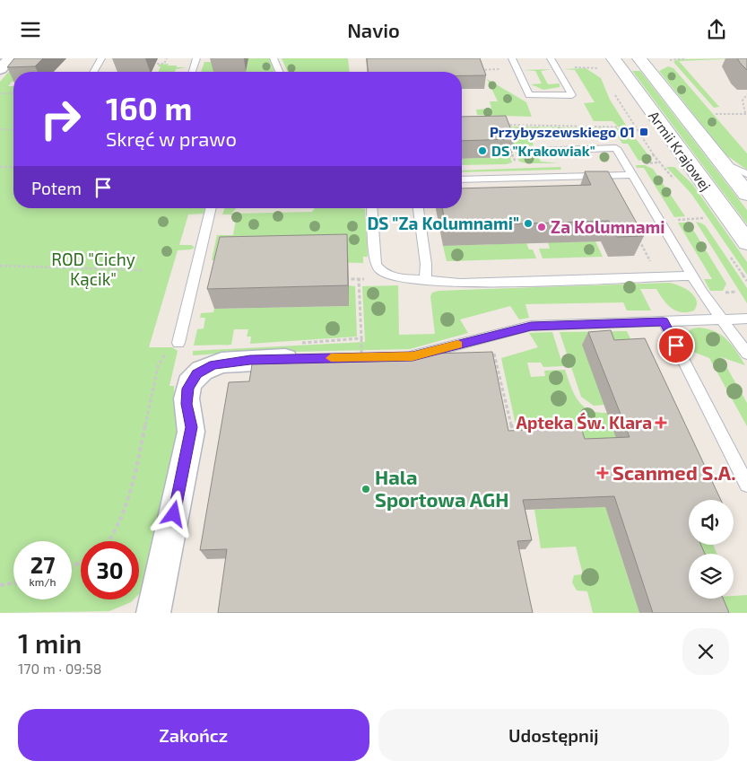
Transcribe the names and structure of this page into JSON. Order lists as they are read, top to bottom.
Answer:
{
  "streets": {
    "main road": ["Armii Krajowej"]
  },
  "parks": ["ROD \"Cichy Kącik\""],
  "places": {
    "transit": ["Przybyszewskiego 01"],
    "other": [
      "DS \"Krakowiak\"",
      "DS \"Za Kolumnami\"",
      "Za Kolumnami",
      "Hala Sportowa AGH"
    ],
    "health": ["Apteka Św. Klara", "Scanmed S.A."]
  },
  "page": {
    "header": "Navio",
    "turn": ["160 m", "Skręć w prawo"],
    "then": "Potem",
    "speed": "27 km/h",
    "limit": "30",
    "heading": ["1 min", "170 m · 09:58"],
    "buttons": ["Zakończ", "Udostępnij"]
  }
}
